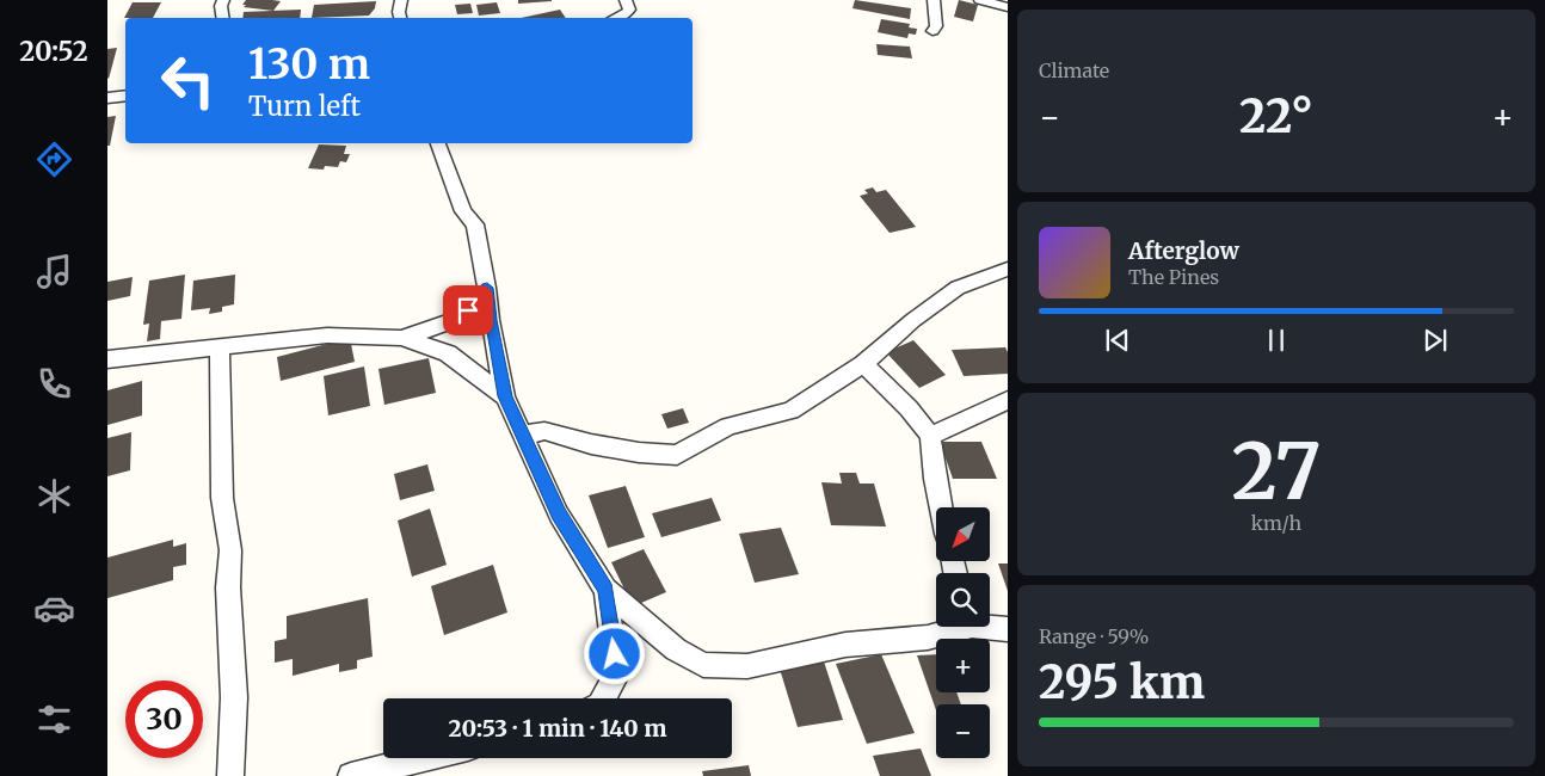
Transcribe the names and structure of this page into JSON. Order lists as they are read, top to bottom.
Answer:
{
  "north": "bottom left",
  "page": {
    "tabs": "20:52",
    "tile": [
      "Climate",
      ["27", "km/h"],
      ["Range · 59%", "295 km"]
    ],
    "turn": ["130 m", "Turn left"],
    "heat": ["−", "22°", "+"],
    "song": ["Afterglow", "The Pines"],
    "map_buttons": ["+", "−"],
    "limit": "30",
    "trip": "20:53 · 1 min · 140 m"
  }
}
